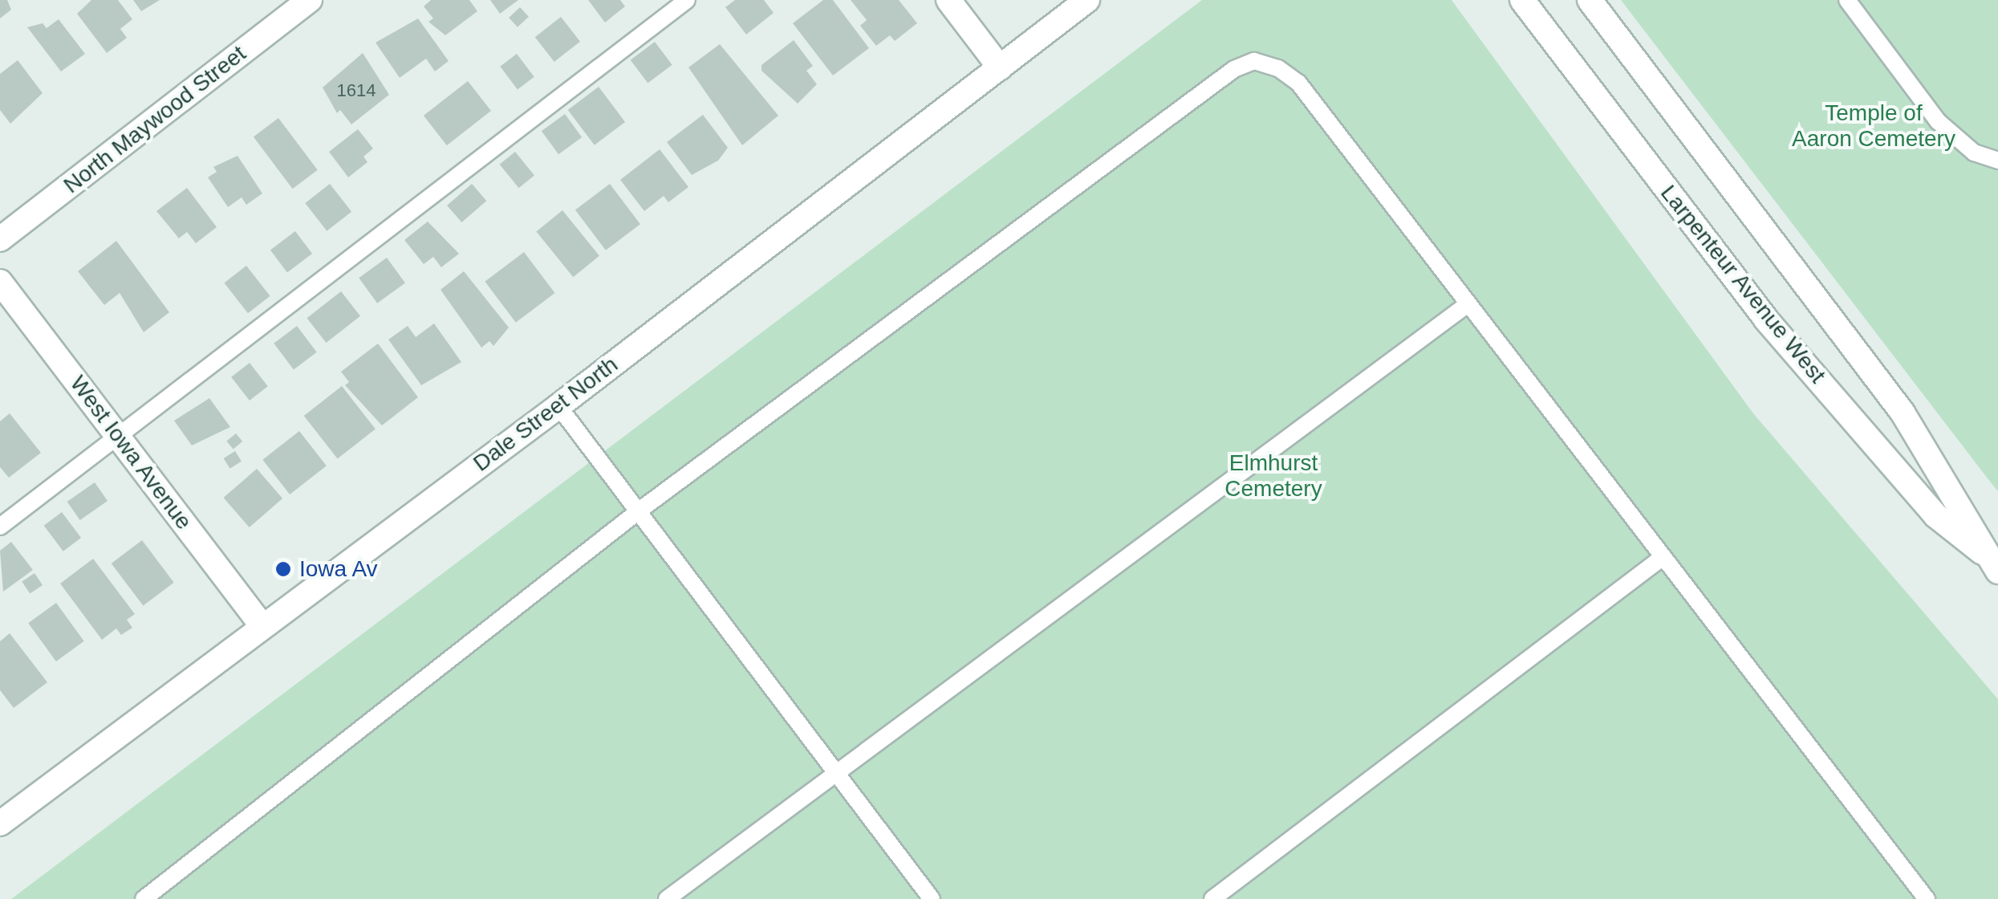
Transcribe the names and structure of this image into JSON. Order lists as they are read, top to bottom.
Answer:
{
  "streets": {
    "main road": [
      "North Maywood Street",
      "Larpenteur Avenue West",
      "Dale Street North",
      "West Iowa Avenue"
    ]
  },
  "crossings": [
    ["Dale Street North", "West Iowa Avenue"]
  ],
  "parks": ["Temple of Aaron Cemetery", "Elmhurst Cemetery"],
  "places": ["Iowa Av"],
  "house_numbers": ["1614"]
}
